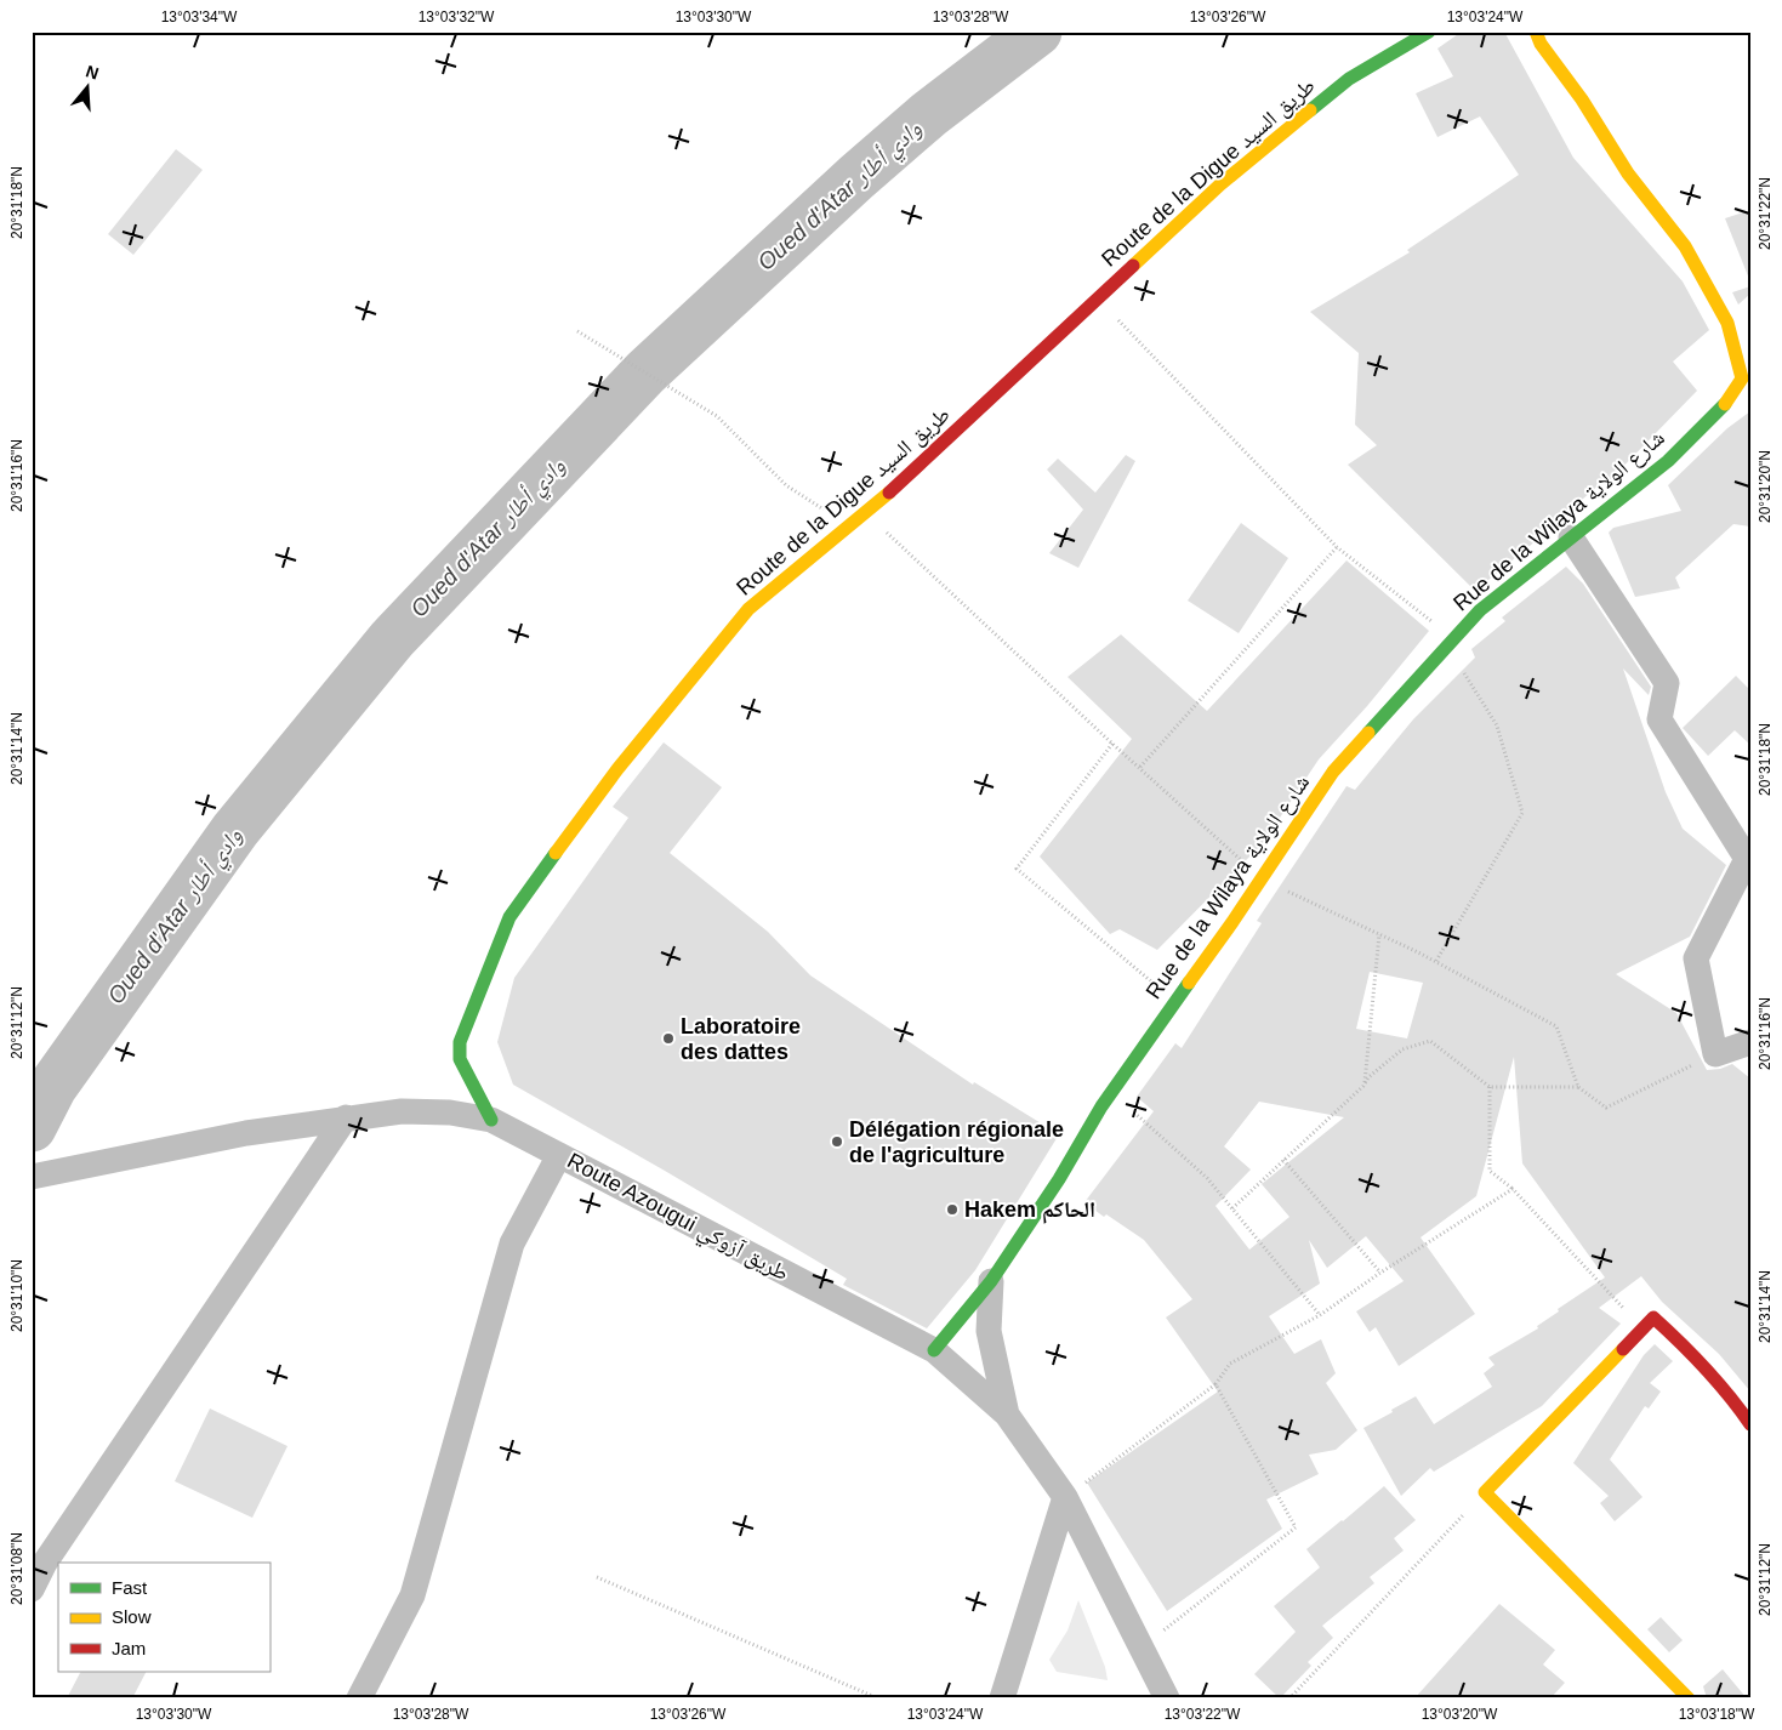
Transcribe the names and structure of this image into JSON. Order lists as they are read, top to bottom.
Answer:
{
  "streets": {
    "street": ["Route de la Digue طريق السيد", "Rue de la Wilaya شارع الولاية", "Route Azougui طريق آزوكي"]
  },
  "crossings": [
    ["Route de la Digue طريق السيد", "Route Azougui طريق آزوكي"],
    ["Rue de la Wilaya شارع الولاية", "Route Azougui طريق آزوكي"]
  ],
  "water": ["Oued d'Atar وادي أطار"],
  "places": ["Laboratoire des dattes", "Délégation régionale de l'agriculture", "Hakem الحاكم"],
  "legend": ["Fast", "Slow", "Jam"],
  "north": "top",
  "coordinates": [
    "13°03'34\"W",
    "13°03'32\"W",
    "13°03'30\"W",
    "13°03'28\"W",
    "13°03'26\"W",
    "13°03'24\"W",
    "20°31'18\"N",
    "20°31'22\"N",
    "20°31'16\"N",
    "20°31'20\"N",
    "20°31'14\"N",
    "20°31'12\"N",
    "20°31'10\"N",
    "20°31'08\"N",
    "13°03'22\"W",
    "13°03'20\"W",
    "13°03'18\"W"
  ]
}
